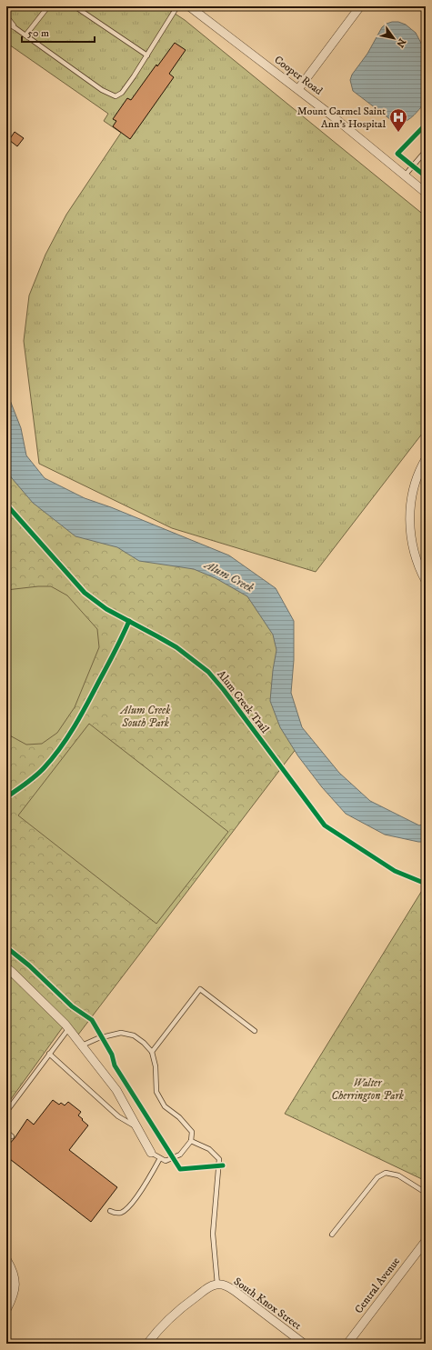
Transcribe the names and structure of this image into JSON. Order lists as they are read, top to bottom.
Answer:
{
  "streets": {
    "street": ["Cooper Road", "Central Avenue", "South Knox Street"],
    "cycle path": ["Alum Creek Trail"]
  },
  "water": ["Alum Creek"],
  "parks": ["Alum Creek South Park", "Walter Cherrington Park"],
  "places": {
    "hospital": ["Mount Carmel Saint Ann's Hospital"]
  },
  "scale_bar": "50 m",
  "north": "bottom right"
}
